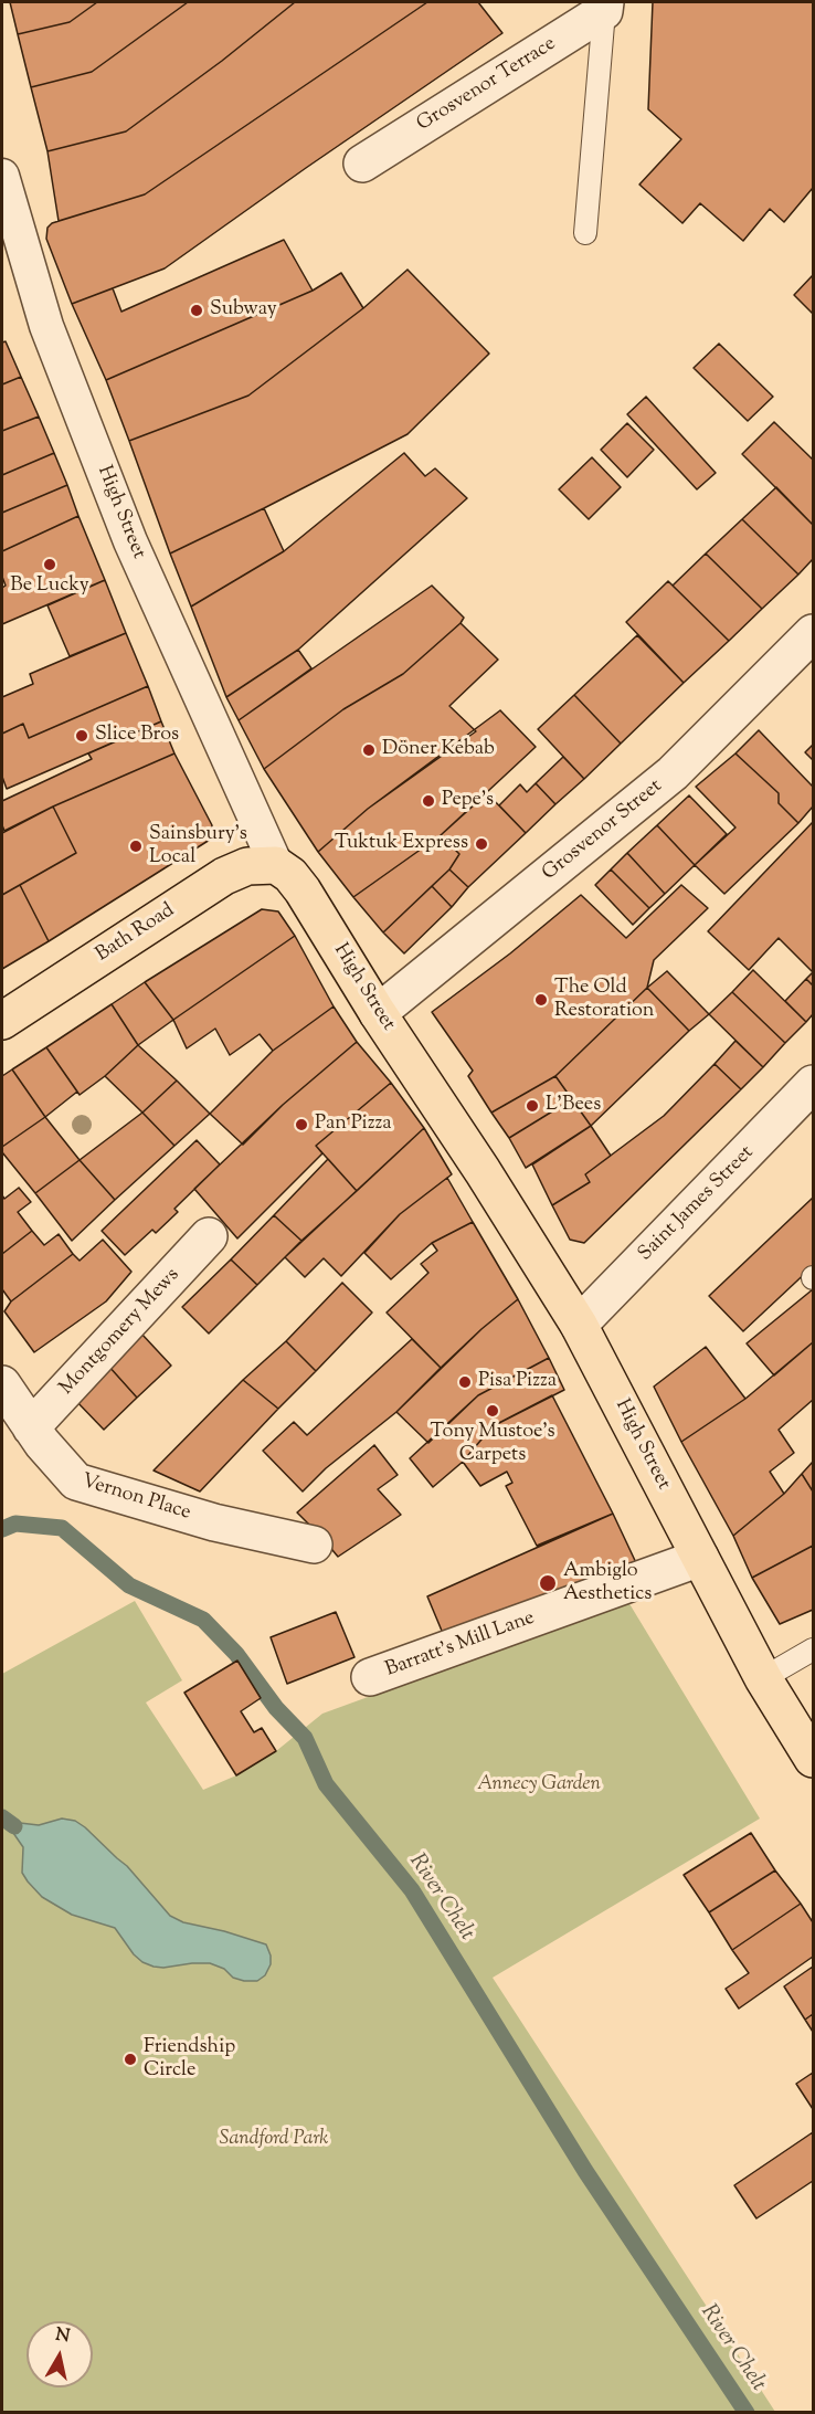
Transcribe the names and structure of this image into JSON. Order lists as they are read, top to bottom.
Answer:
{
  "streets": {
    "main road": ["High Street", "Bath Road"],
    "street": [
      "Grosvenor Terrace",
      "Grosvenor Street",
      "Saint James Street",
      "Montgomery Mews",
      "Vernon Place",
      "Barratt's Mill Lane"
    ]
  },
  "crossings": [
    ["High Street", "Grosvenor Street"],
    ["High Street", "Bath Road"],
    ["High Street", "Saint James Street"],
    ["High Street", "Barratt's Mill Lane"],
    ["Montgomery Mews", "Vernon Place"]
  ],
  "water": ["River Chelt"],
  "parks": ["Annecy Garden", "Sandford Park"],
  "places": [
    "Subway",
    "Be Lucky",
    "Slice Bros",
    "Döner Kebab",
    "Pepe's",
    "Tuktuk Express",
    "Sainsbury's Local",
    "The Old Restoration",
    "L'Bees",
    "Pan Pizza",
    "Pisa Pizza",
    "Tony Mustoe's Carpets",
    "Ambiglo Aesthetics",
    "Friendship Circle"
  ],
  "north": "top"
}
